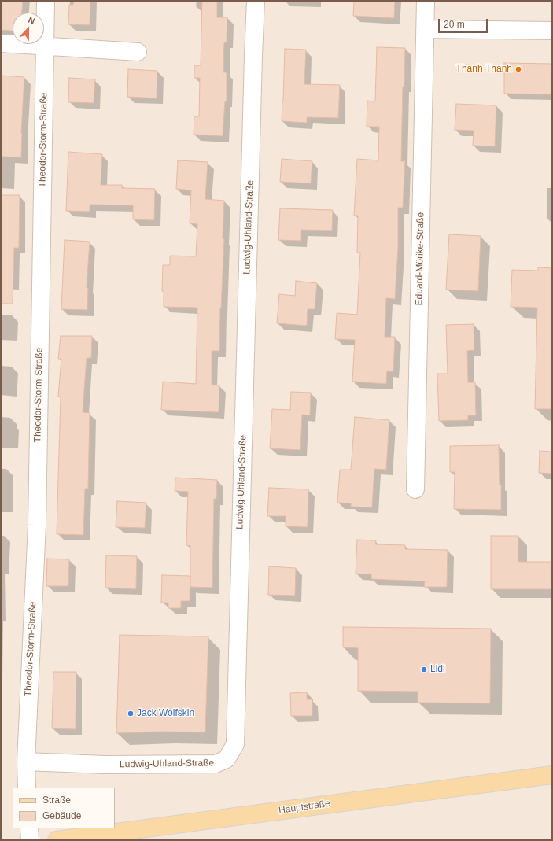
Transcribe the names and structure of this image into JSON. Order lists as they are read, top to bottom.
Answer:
{
  "streets": {
    "main road": ["Hauptstraße"],
    "street": ["Theodor-Storm-Straße", "Ludwig-Uhland-Straße", "Eduard-Mörike-Straße"]
  },
  "crossings": [
    ["Theodor-Storm-Straße", "Ludwig-Uhland-Straße"]
  ],
  "places": ["Thanh Thanh", "Lidl", "Jack Wolfskin"],
  "legend": ["Straße", "Gebäude"],
  "scale_bar": "20 m",
  "north": "top"
}
